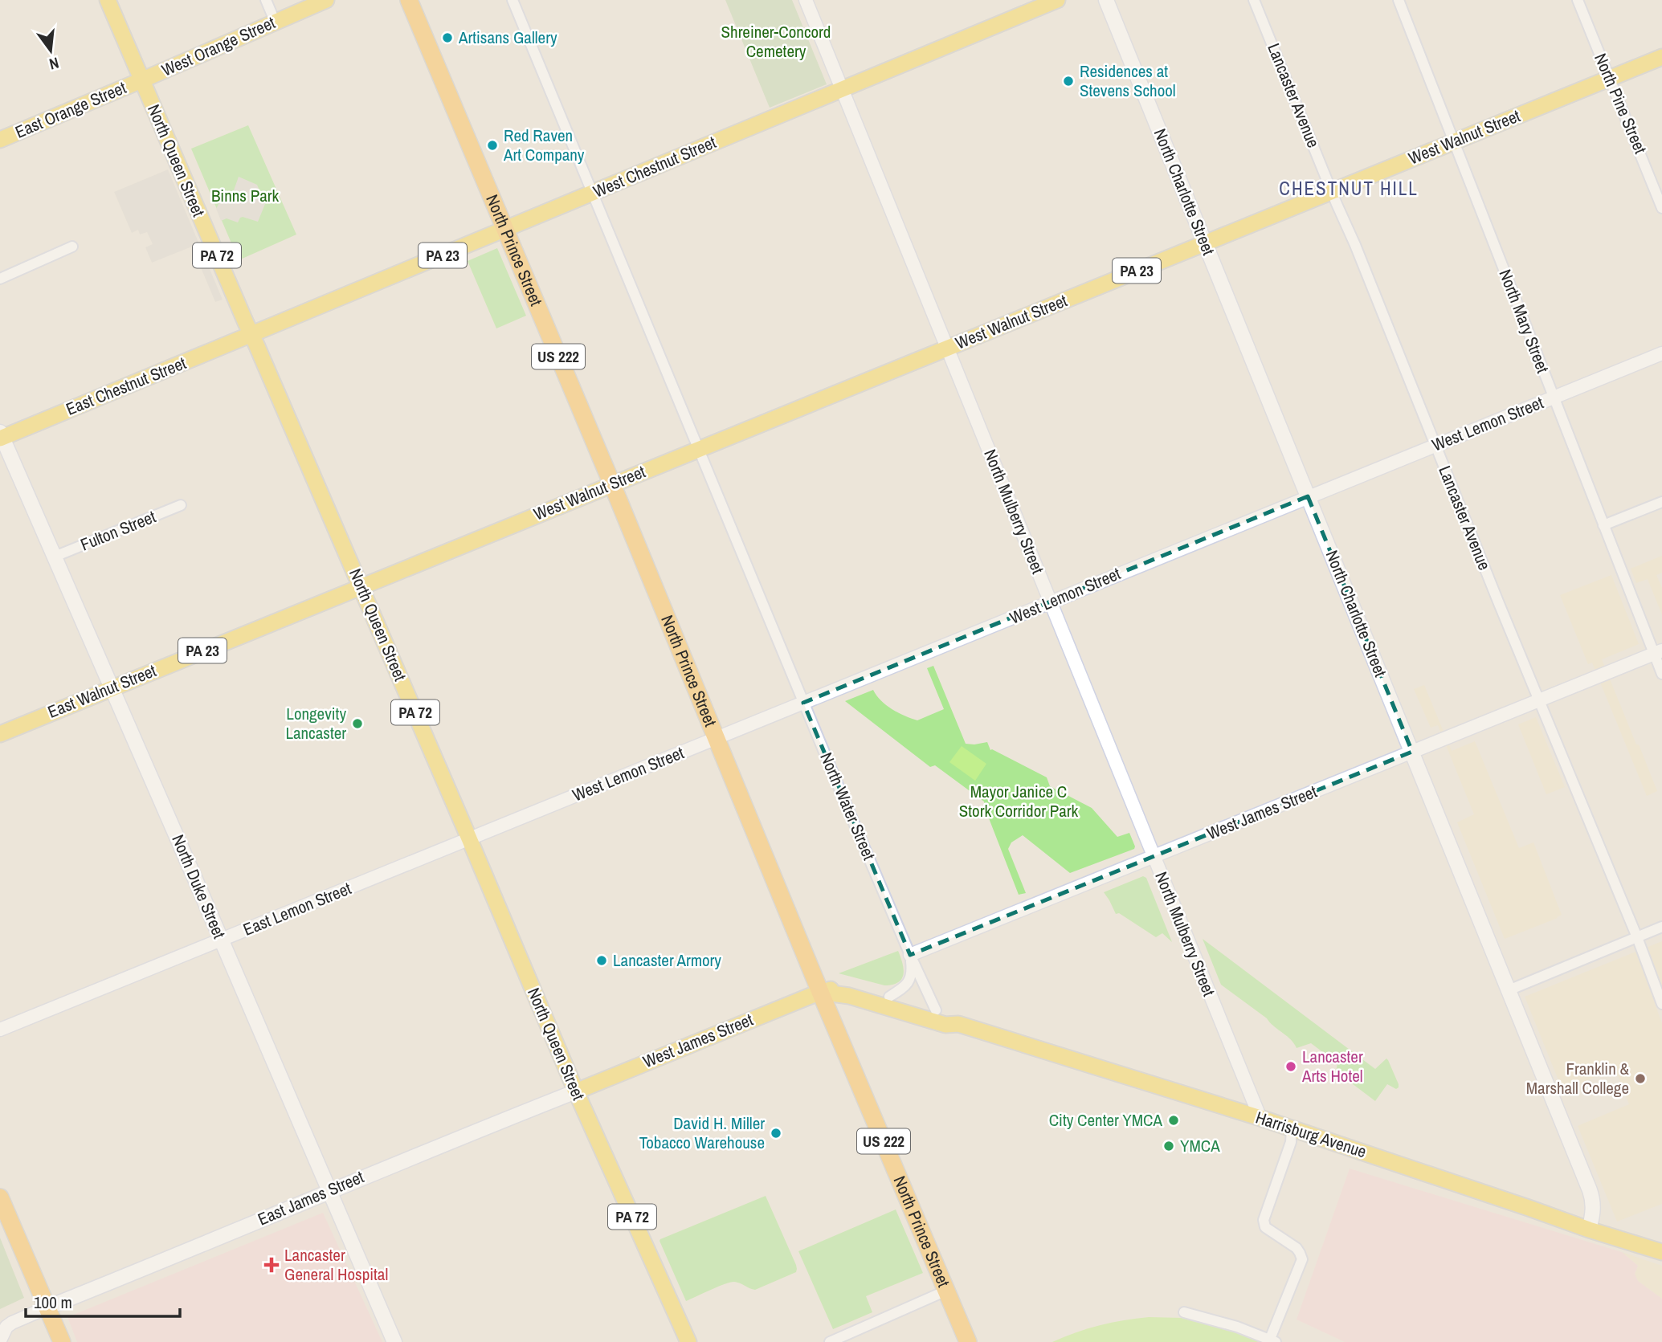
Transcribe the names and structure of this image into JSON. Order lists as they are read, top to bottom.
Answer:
{
  "streets": {
    "highway": ["North Prince Street", "US 222"],
    "main road": [
      "West Orange Street",
      "East Orange Street",
      "West Walnut Street",
      "North Queen Street",
      "West Chestnut Street",
      "North Charlotte Street",
      "PA 72",
      "PA 23",
      "East Chestnut Street",
      "East Walnut Street",
      "West James Street",
      "North Duke Street",
      "Harrisburg Avenue",
      "East James Street"
    ],
    "street": [
      "Lancaster Avenue",
      "North Pine Street",
      "North Mary Street",
      "West Lemon Street",
      "North Mulberry Street",
      "Fulton Street",
      "North Water Street",
      "East Lemon Street"
    ]
  },
  "crossings": [
    ["West Orange Street", "East Orange Street"],
    ["West Orange Street", "North Queen Street"],
    ["Lancaster Avenue", "West Walnut Street"],
    ["Lancaster Avenue", "West Lemon Street"],
    ["Lancaster Avenue", "West James Street"],
    ["North Pine Street", "West Walnut Street"],
    ["East Orange Street", "North Queen Street"],
    ["West Walnut Street", "North Queen Street"],
    ["West Walnut Street", "North Charlotte Street"],
    ["West Walnut Street", "North Prince Street"],
    ["West Walnut Street", "North Mary Street"],
    ["West Walnut Street", "North Mulberry Street"],
    ["West Walnut Street", "East Walnut Street"],
    ["West Walnut Street", "North Water Street"],
    ["North Queen Street", "West Chestnut Street"],
    ["North Queen Street", "East Chestnut Street"],
    ["North Queen Street", "West Lemon Street"],
    ["North Queen Street", "East Walnut Street"],
    ["North Queen Street", "West James Street"],
    ["North Queen Street", "East Lemon Street"],
    ["North Queen Street", "East James Street"],
    ["West Chestnut Street", "North Prince Street"],
    ["West Chestnut Street", "East Chestnut Street"],
    ["West Chestnut Street", "North Mulberry Street"],
    ["West Chestnut Street", "North Water Street"],
    ["North Charlotte Street", "West Lemon Street"],
    ["North Charlotte Street", "West James Street"],
    ["North Charlotte Street", "Harrisburg Avenue"],
    ["North Prince Street", "West Lemon Street"],
    ["North Prince Street", "West James Street"],
    ["North Prince Street", "Harrisburg Avenue"],
    ["North Mary Street", "West Lemon Street"],
    ["North Mary Street", "West James Street"],
    ["East Chestnut Street", "North Duke Street"],
    ["West Lemon Street", "North Mulberry Street"],
    ["West Lemon Street", "North Water Street"],
    ["West Lemon Street", "East Lemon Street"],
    ["North Mulberry Street", "West James Street"],
    ["North Mulberry Street", "Harrisburg Avenue"],
    ["Fulton Street", "North Duke Street"],
    ["East Walnut Street", "North Duke Street"],
    ["North Water Street", "West James Street"],
    ["North Water Street", "Harrisburg Avenue"],
    ["West James Street", "Harrisburg Avenue"],
    ["West James Street", "East James Street"],
    ["North Duke Street", "East Lemon Street"],
    ["North Duke Street", "East James Street"]
  ],
  "districts": ["CHESTNUT HILL"],
  "parks": ["Shreiner-Concord Cemetery", "Binns Park", "Mayor Janice C Stork Corridor Park"],
  "places": {
    "other": [
      "Artisans Gallery",
      "Residences at Stevens School",
      "Red Raven Art Company",
      "Longevity Lancaster",
      "Lancaster Armory",
      "Lancaster Arts Hotel",
      "Franklin & Marshall College",
      "City Center YMCA",
      "David H. Miller Tobacco Warehouse",
      "YMCA"
    ],
    "health": ["Lancaster General Hospital"]
  },
  "scale_bar": "100 m",
  "north": "bottom"
}
